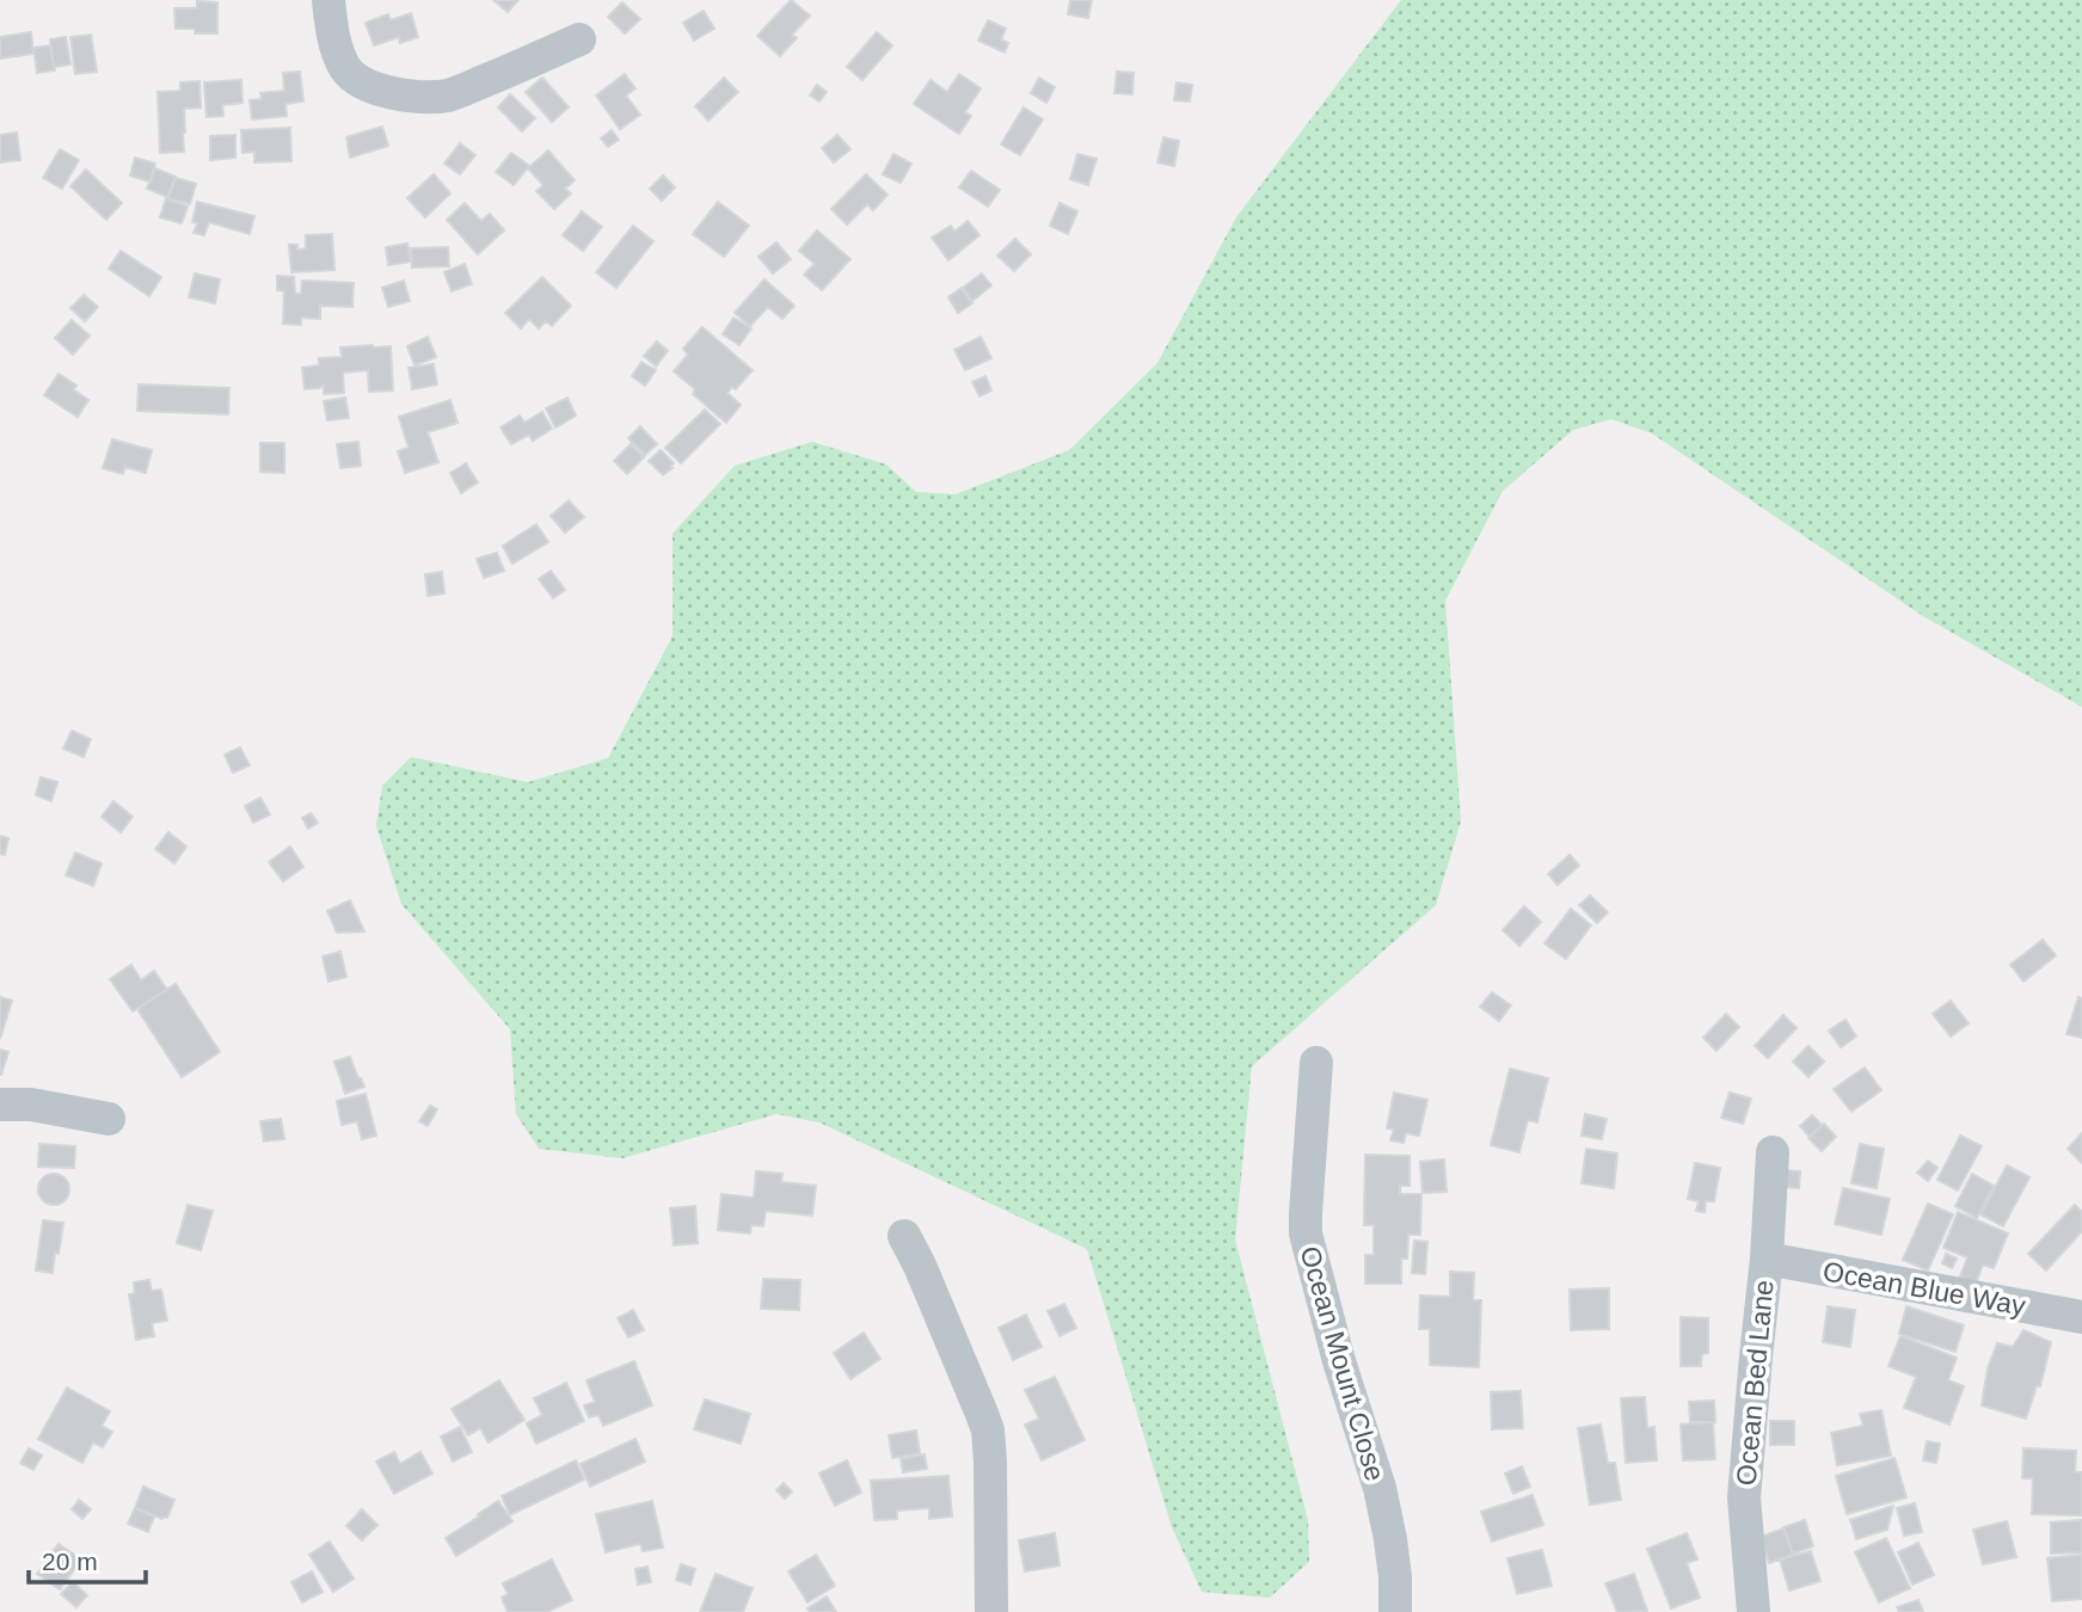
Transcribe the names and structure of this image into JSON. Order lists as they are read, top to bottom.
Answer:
{
  "streets": {
    "street": ["Ocean Blue Way", "Ocean Mount Close", "Ocean Bed Lane"]
  },
  "crossings": [
    ["Ocean Blue Way", "Ocean Bed Lane"]
  ],
  "scale_bar": "20 m"
}
